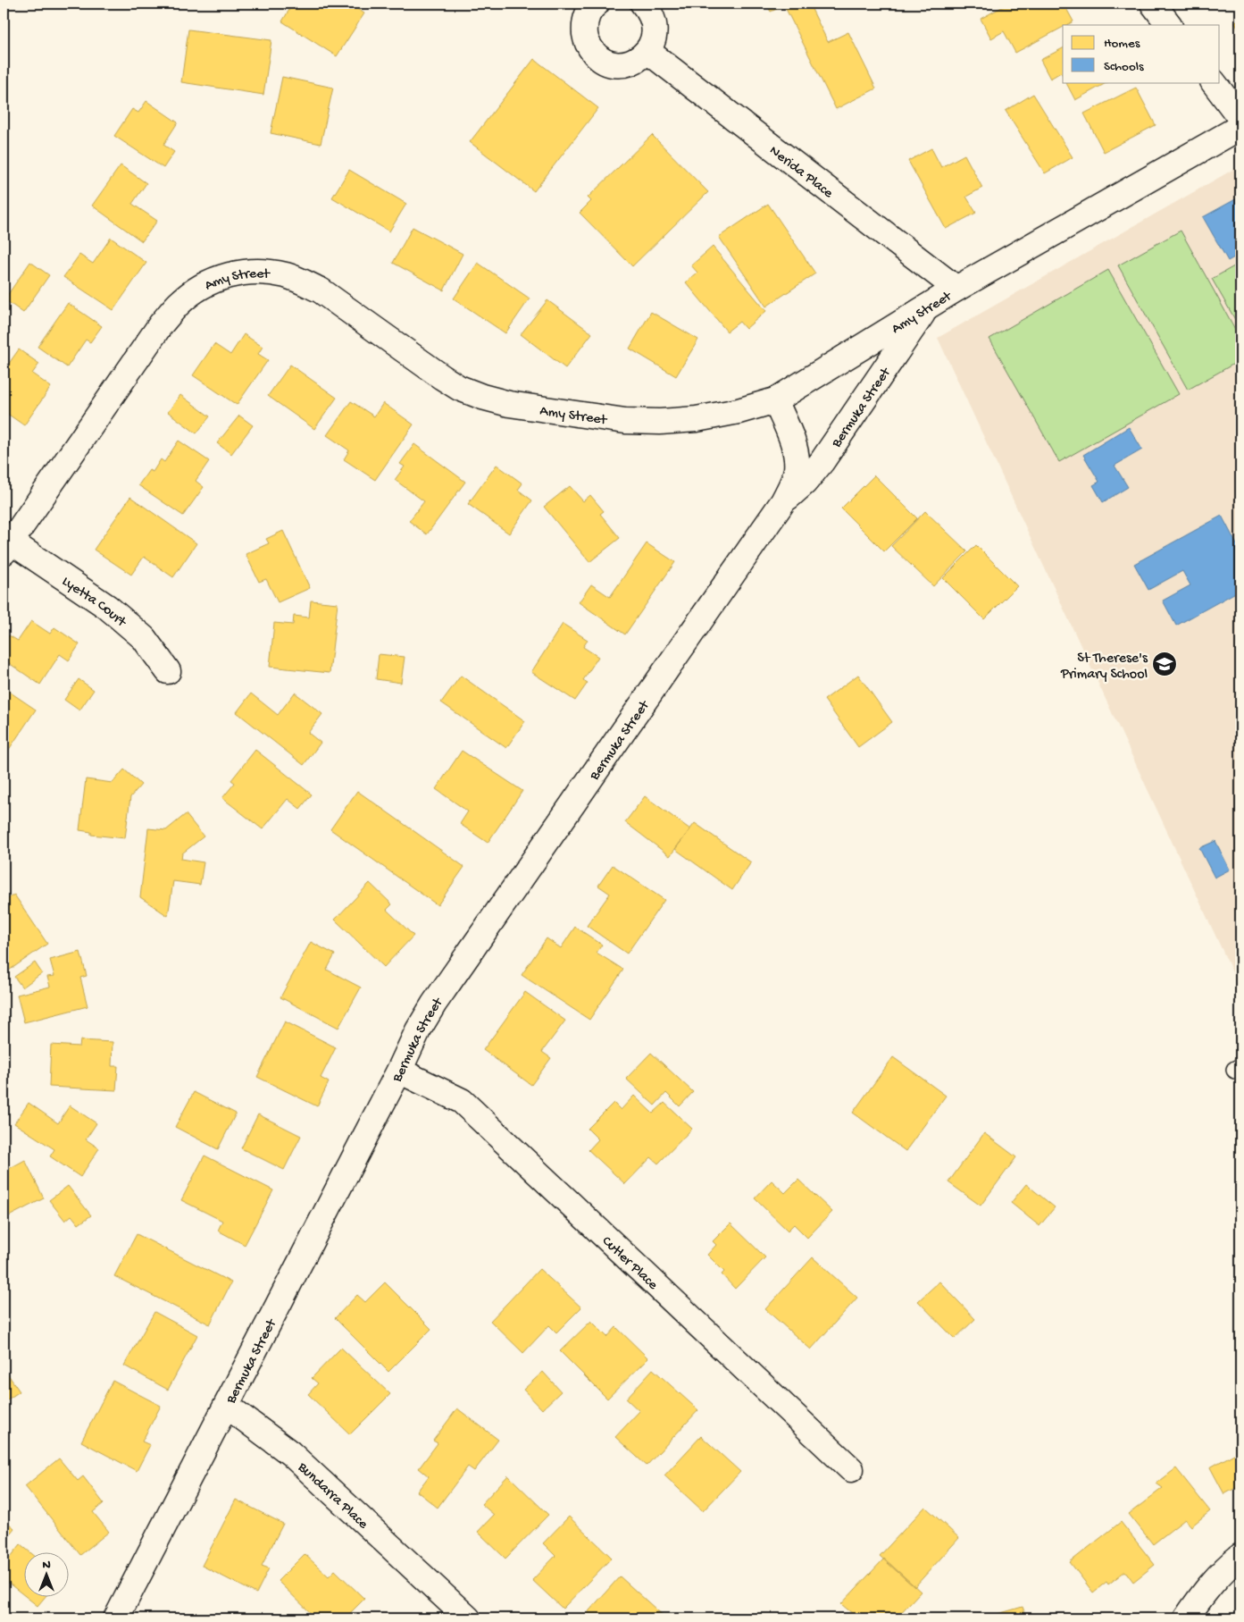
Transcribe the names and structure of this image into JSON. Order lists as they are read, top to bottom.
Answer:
{
  "streets": {
    "street": [
      "Nerida Place",
      "Amy Street",
      "Bermuka Street",
      "Lyetta Court",
      "Cutler Place",
      "Bundarra Place"
    ]
  },
  "crossings": [
    ["Nerida Place", "Amy Street"],
    ["Amy Street", "Bermuka Street"],
    ["Amy Street", "Lyetta Court"],
    ["Bermuka Street", "Cutler Place"],
    ["Bermuka Street", "Bundarra Place"]
  ],
  "places": {
    "school or university": ["St Therese's Primary School"]
  },
  "legend": ["Homes", "Schools"],
  "north": "top"
}
